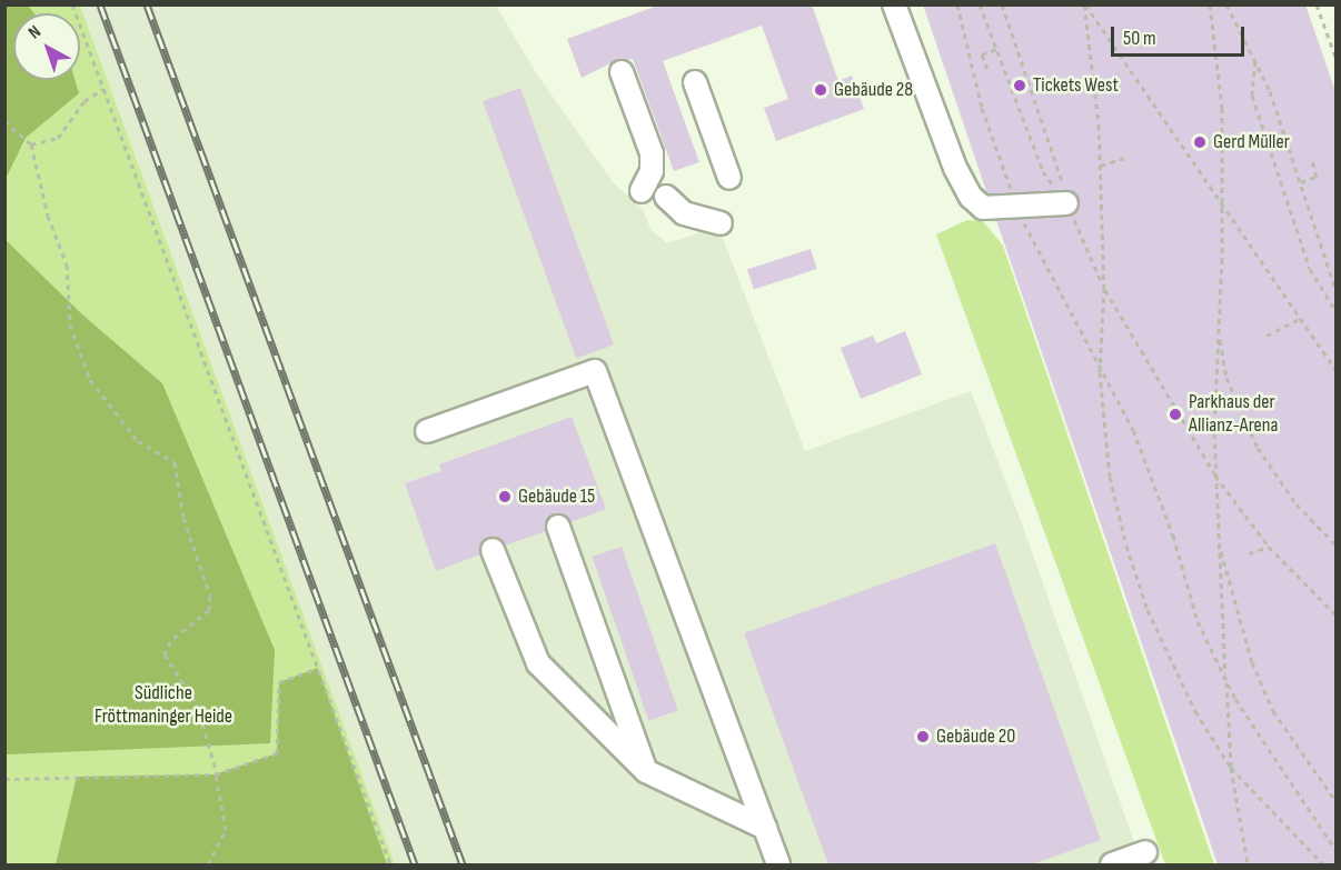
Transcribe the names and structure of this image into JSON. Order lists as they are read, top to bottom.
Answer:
{
  "parks": ["Südliche Fröttmaninger Heide"],
  "places": [
    "Tickets West",
    "Gebäude 28",
    "Gerd Müller",
    "Parkhaus der Allianz-Arena",
    "Gebäude 15",
    "Gebäude 20"
  ],
  "scale_bar": "50 m",
  "north": "top left"
}
